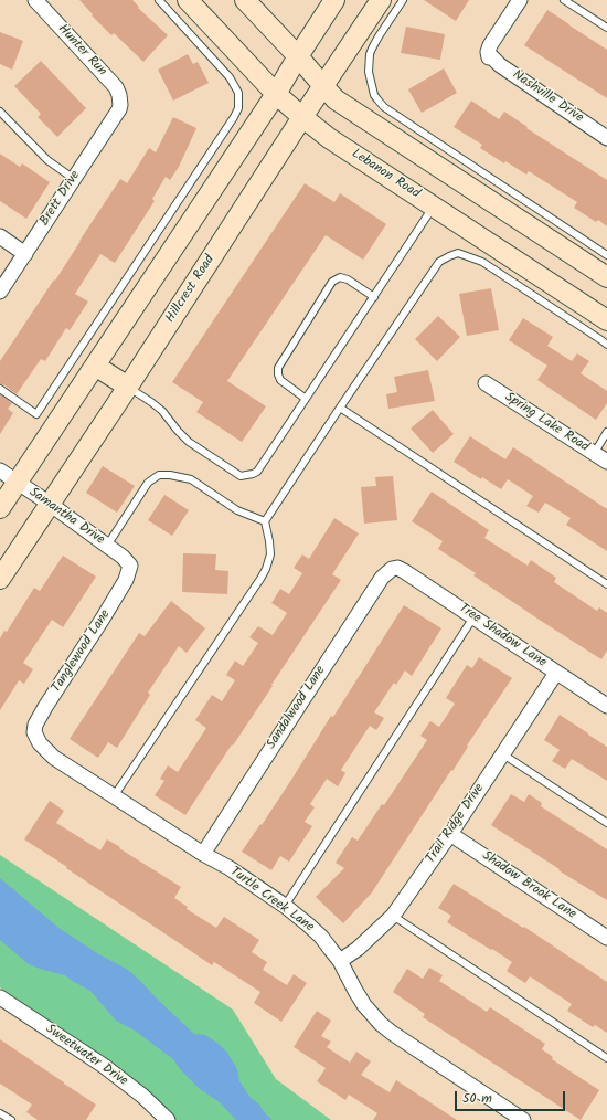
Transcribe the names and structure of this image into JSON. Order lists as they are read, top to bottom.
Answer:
{
  "streets": {
    "main road": ["Lebanon Road", "Hillcrest Road"],
    "street": [
      "Hunter Run",
      "Nashville Drive",
      "Brett Drive",
      "Spring Lake Road",
      "Samantha Drive",
      "Tree Shadow Lane",
      "Tanglewood Lane",
      "Sandalwood Lane",
      "Trail Ridge Drive",
      "Shadow Brook Lane",
      "Turtle Creek Lane",
      "Sweetwater Drive"
    ]
  },
  "crossings": [
    ["Hunter Run", "Brett Drive"],
    ["Lebanon Road", "Hillcrest Road"],
    ["Hillcrest Road", "Samantha Drive"],
    ["Samantha Drive", "Tanglewood Lane"],
    ["Tree Shadow Lane", "Sandalwood Lane"],
    ["Tree Shadow Lane", "Trail Ridge Drive"],
    ["Tanglewood Lane", "Turtle Creek Lane"],
    ["Sandalwood Lane", "Turtle Creek Lane"],
    ["Trail Ridge Drive", "Shadow Brook Lane"],
    ["Trail Ridge Drive", "Turtle Creek Lane"]
  ],
  "scale_bar": "50 m"
}
